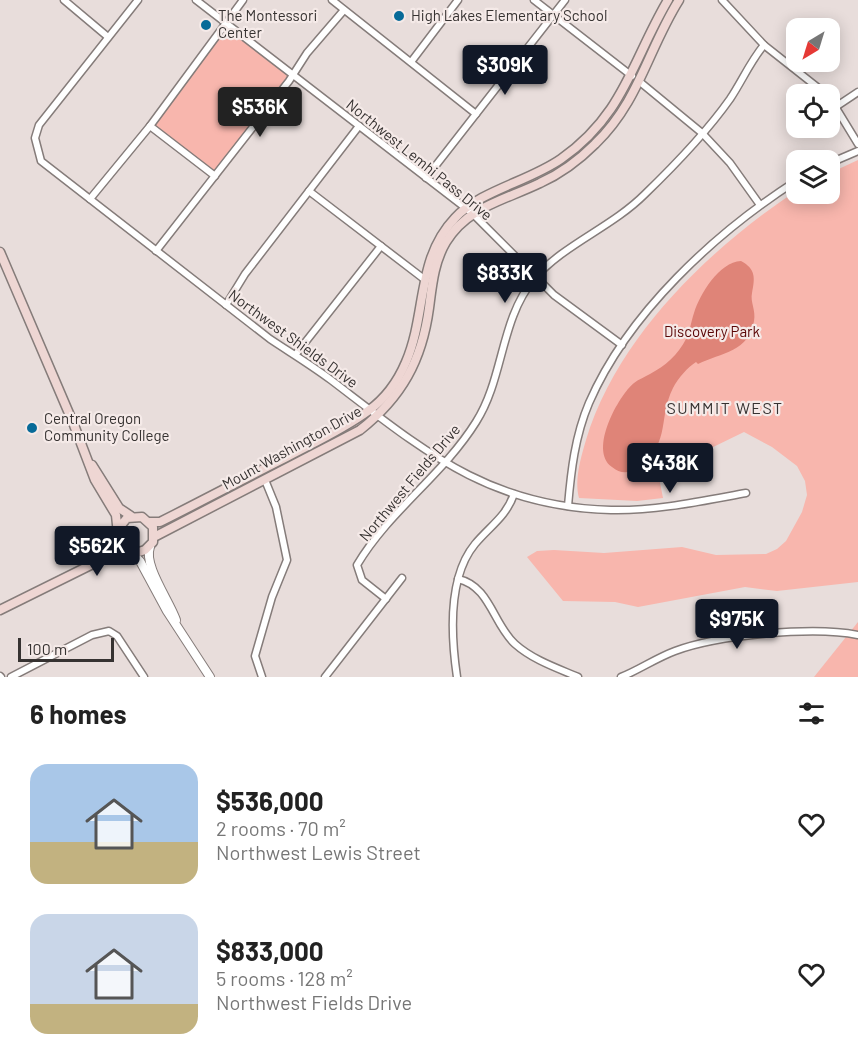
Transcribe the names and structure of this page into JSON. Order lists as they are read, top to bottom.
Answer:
{
  "streets": {
    "main road": ["Mount Washington Drive"],
    "street": ["Northwest Lemhi Pass Drive", "Northwest Shields Drive", "Northwest Fields Drive"]
  },
  "crossings": [
    ["Northwest Lemhi Pass Drive", "Mount Washington Drive"],
    ["Northwest Lemhi Pass Drive", "Northwest Fields Drive"],
    ["Northwest Shields Drive", "Mount Washington Drive"],
    ["Northwest Shields Drive", "Northwest Fields Drive"]
  ],
  "districts": ["SUMMIT WEST"],
  "parks": ["Discovery Park"],
  "places": ["High Lakes Elementary School", "The Montessori Center", "Central Oregon Community College"],
  "scale_bar": "100 m",
  "north": "bottom left",
  "page": {
    "price": [
      "$309K",
      "$536K",
      "$833K",
      "$438K",
      "$562K",
      "$975K"
    ],
    "scale": "100 m",
    "heading": "6 homes",
    "list": [
      {
        "name": "$536,000",
        "note": "2 rooms · 70 m² · Northwest Lewis Street"
      },
      {
        "name": "$833,000",
        "note": "5 rooms · 128 m² · Northwest Fields Drive"
      }
    ]
  }
}
